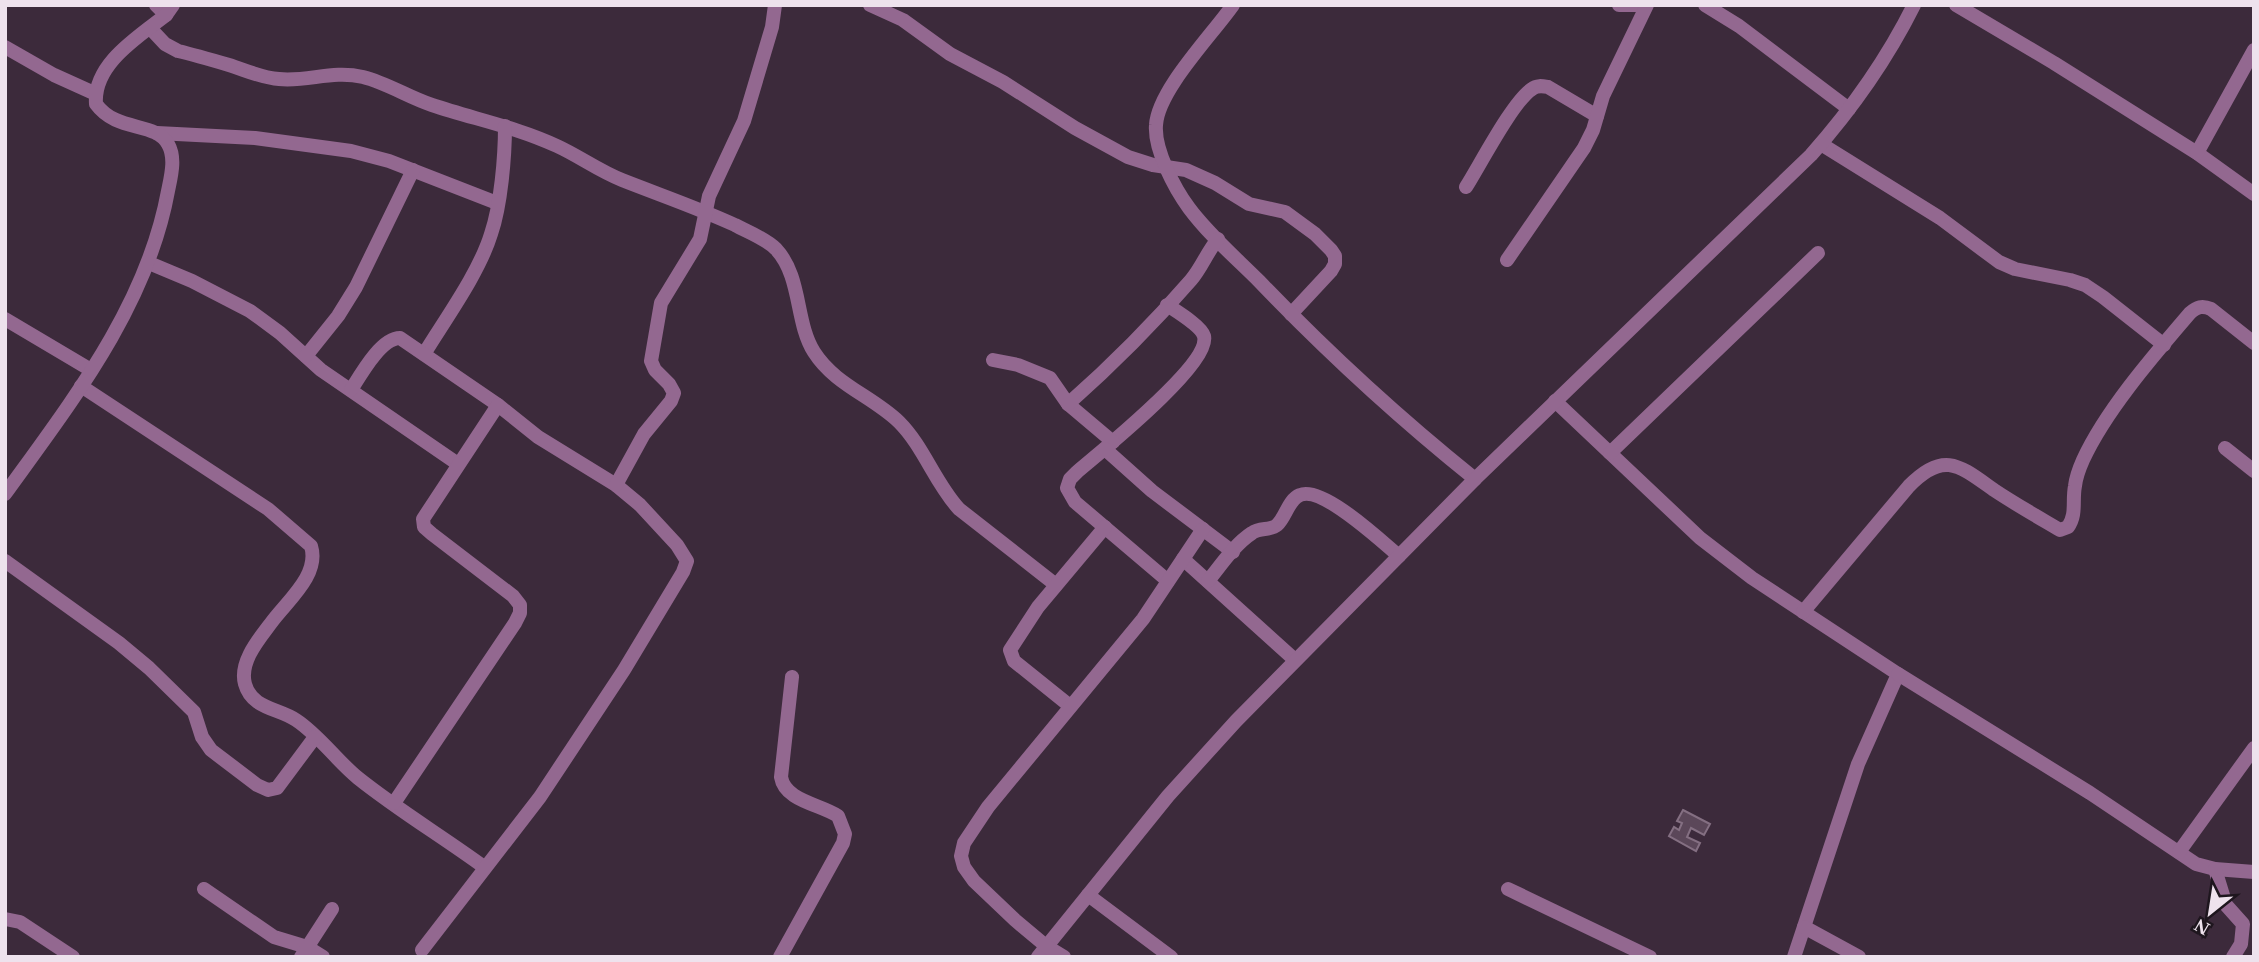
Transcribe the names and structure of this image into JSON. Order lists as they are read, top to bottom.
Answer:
{
  "north": "bottom left"
}
